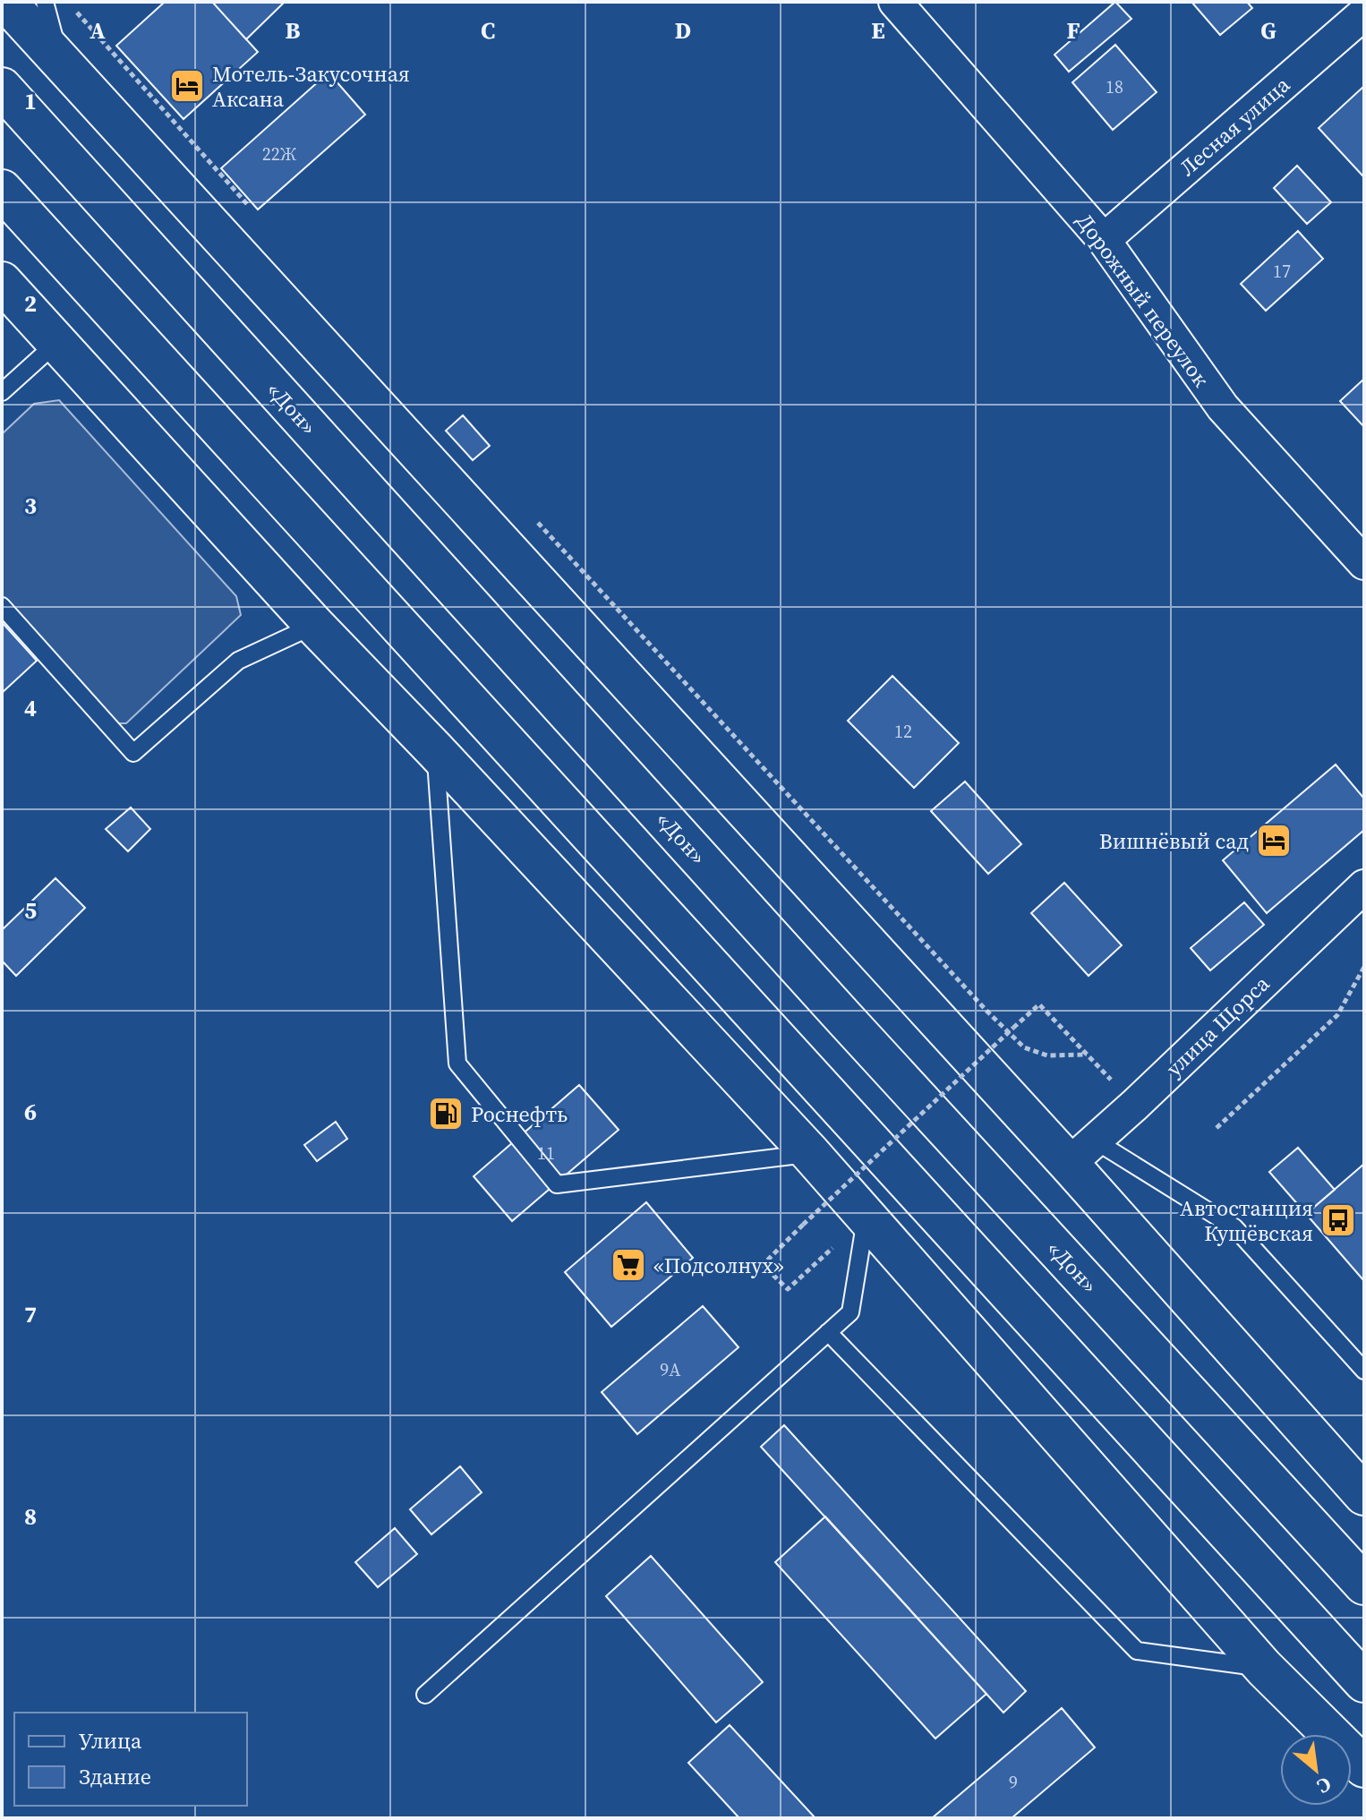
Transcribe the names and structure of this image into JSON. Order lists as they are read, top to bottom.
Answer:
{
  "streets": {
    "main road": ["«Дон»"],
    "street": ["Лесная улица", "Дорожный переулок", "улица Щорса"]
  },
  "crossings": [
    ["Лесная улица", "Дорожный переулок"]
  ],
  "places": {
    "hotel": ["Мотель-Закусочная Аксана", "Вишнёвый сад"],
    "fuel station": ["Роснефть"],
    "bus stop": ["Автостанция Кущёвская"],
    "supermarket": ["«Подсолнух»"]
  },
  "house_numbers": [
    "18",
    "22Ж",
    "17",
    "12",
    "11",
    "9А",
    "9"
  ],
  "legend": ["Улица", "Здание"],
  "north": "bottom right",
  "grid": {
    "columns": [
      "A",
      "B",
      "C",
      "D",
      "E",
      "F",
      "G"
    ],
    "rows": [
      "1",
      "2",
      "3",
      "4",
      "5",
      "6",
      "7",
      "8"
    ]
  }
}
